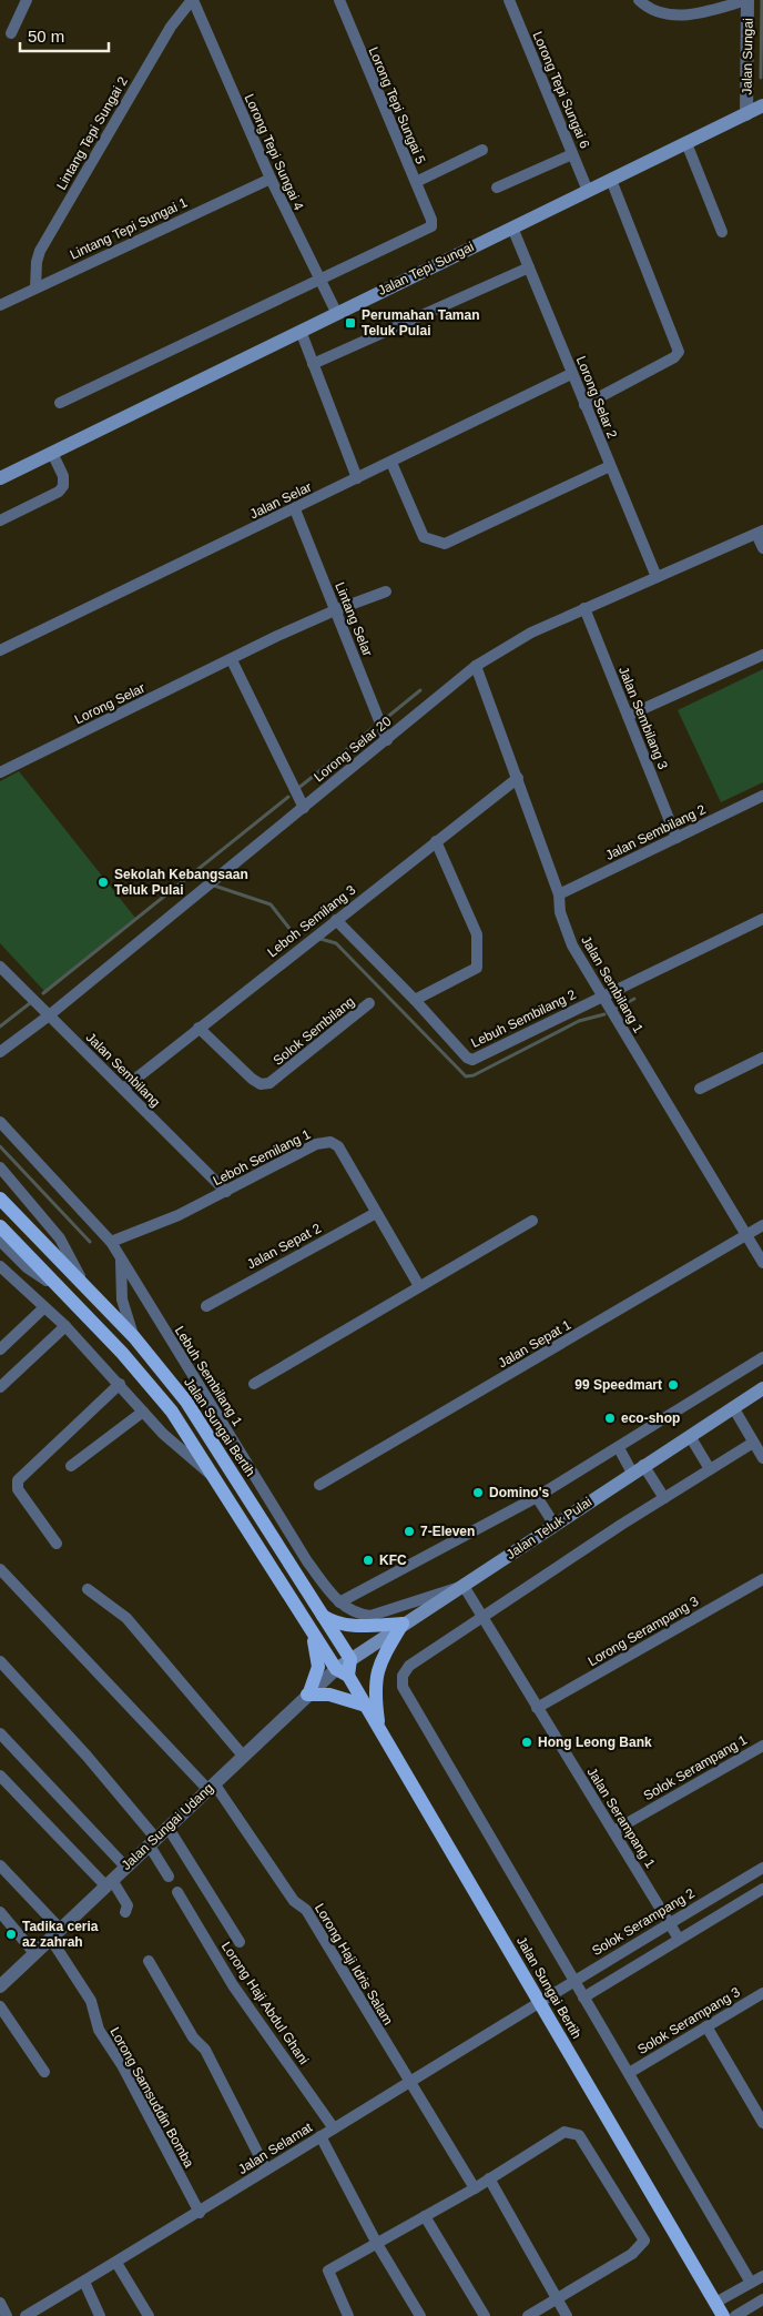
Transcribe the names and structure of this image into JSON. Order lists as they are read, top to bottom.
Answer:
{
  "streets": {
    "main road": ["Jalan Tepi Sungai", "Jalan Sungai Bertih", "Jalan Teluk Pulai"],
    "street": [
      "Jalan Sungai",
      "Lorong Tepi Sungai 6",
      "Lorong Tepi Sungai 5",
      "Lintang Tepi Sungai 2",
      "Lorong Tepi Sungai 4",
      "Lintang Tepi Sungai 1",
      "Lorong Selar 2",
      "Jalan Selar",
      "Lintang Selar",
      "Lorong Selar",
      "Jalan Sembilang 3",
      "Lorong Selar 20",
      "Jalan Sembilang 2",
      "Leboh Semilang 3",
      "Jalan Sembilang 1",
      "Lebuh Sembilang 2",
      "Solok Sembilang",
      "Jalan Sembilang",
      "Leboh Semilang 1",
      "Jalan Sepat 2",
      "Jalan Sepat 1",
      "Lebuh Sembilang 1",
      "Lorong Serampang 3",
      "Solok Serampang 1",
      "Jalan Serampang 1",
      "Jalan Sungai Udang",
      "Solok Serampang 2",
      "Lorong Haji Idris Salam",
      "Lorong Haji Abdul Ghani",
      "Solok Serampang 3",
      "Lorong Samsuddin Bomba",
      "Jalan Selamat"
    ]
  },
  "crossings": [
    ["Jalan Sungai", "Jalan Tepi Sungai"],
    ["Lorong Tepi Sungai 6", "Jalan Tepi Sungai"],
    ["Lorong Tepi Sungai 5", "Lorong Tepi Sungai 4"],
    ["Lintang Tepi Sungai 2", "Lorong Tepi Sungai 4"],
    ["Lintang Tepi Sungai 2", "Lintang Tepi Sungai 1"],
    ["Lorong Tepi Sungai 4", "Lintang Tepi Sungai 1"],
    ["Lorong Tepi Sungai 4", "Jalan Tepi Sungai"],
    ["Jalan Tepi Sungai", "Lorong Selar 2"],
    ["Lorong Selar 2", "Jalan Selar"],
    ["Lorong Selar 2", "Lorong Selar 20"],
    ["Jalan Selar", "Lintang Selar"],
    ["Lintang Selar", "Lorong Selar"],
    ["Lintang Selar", "Lorong Selar 20"],
    ["Jalan Sembilang 3", "Lorong Selar 20"],
    ["Jalan Sembilang 3", "Jalan Sembilang 2"],
    ["Lorong Selar 20", "Jalan Sembilang 1"],
    ["Lorong Selar 20", "Jalan Sembilang"],
    ["Jalan Sembilang 2", "Jalan Sembilang 1"],
    ["Leboh Semilang 3", "Jalan Sembilang 1"],
    ["Leboh Semilang 3", "Lebuh Sembilang 2"],
    ["Leboh Semilang 3", "Solok Sembilang"],
    ["Leboh Semilang 3", "Jalan Sembilang"],
    ["Jalan Sembilang 1", "Lebuh Sembilang 2"],
    ["Jalan Sembilang 1", "Jalan Sepat 1"],
    ["Jalan Sembilang", "Leboh Semilang 1"],
    ["Leboh Semilang 1", "Jalan Sepat 2"],
    ["Leboh Semilang 1", "Lebuh Sembilang 1"],
    ["Lebuh Sembilang 1", "Jalan Teluk Pulai"],
    ["Lebuh Sembilang 1", "Jalan Serampang 1"],
    ["Jalan Sungai Bertih", "Jalan Teluk Pulai"],
    ["Jalan Sungai Bertih", "Jalan Serampang 1"],
    ["Jalan Sungai Bertih", "Jalan Sungai Udang"],
    ["Jalan Sungai Bertih", "Solok Serampang 2"],
    ["Jalan Sungai Bertih", "Solok Serampang 3"],
    ["Jalan Sungai Bertih", "Jalan Selamat"],
    ["Jalan Teluk Pulai", "Jalan Serampang 1"],
    ["Lorong Serampang 3", "Jalan Serampang 1"],
    ["Solok Serampang 1", "Jalan Serampang 1"],
    ["Jalan Serampang 1", "Solok Serampang 2"],
    ["Jalan Sungai Udang", "Lorong Haji Idris Salam"],
    ["Jalan Sungai Udang", "Lorong Samsuddin Bomba"],
    ["Solok Serampang 2", "Jalan Selamat"],
    ["Lorong Haji Idris Salam", "Jalan Selamat"],
    ["Lorong Haji Abdul Ghani", "Jalan Selamat"],
    ["Lorong Samsuddin Bomba", "Jalan Selamat"]
  ],
  "places": {
    "transit": ["Perumahan Taman Teluk Pulai"],
    "other": [
      "Sekolah Kebangsaan Teluk Pulai",
      "99 Speedmart",
      "eco-shop",
      "Domino's",
      "7-Eleven",
      "KFC",
      "Hong Leong Bank",
      "Tadika ceria az zahrah"
    ]
  },
  "scale_bar": "50 m"
}
